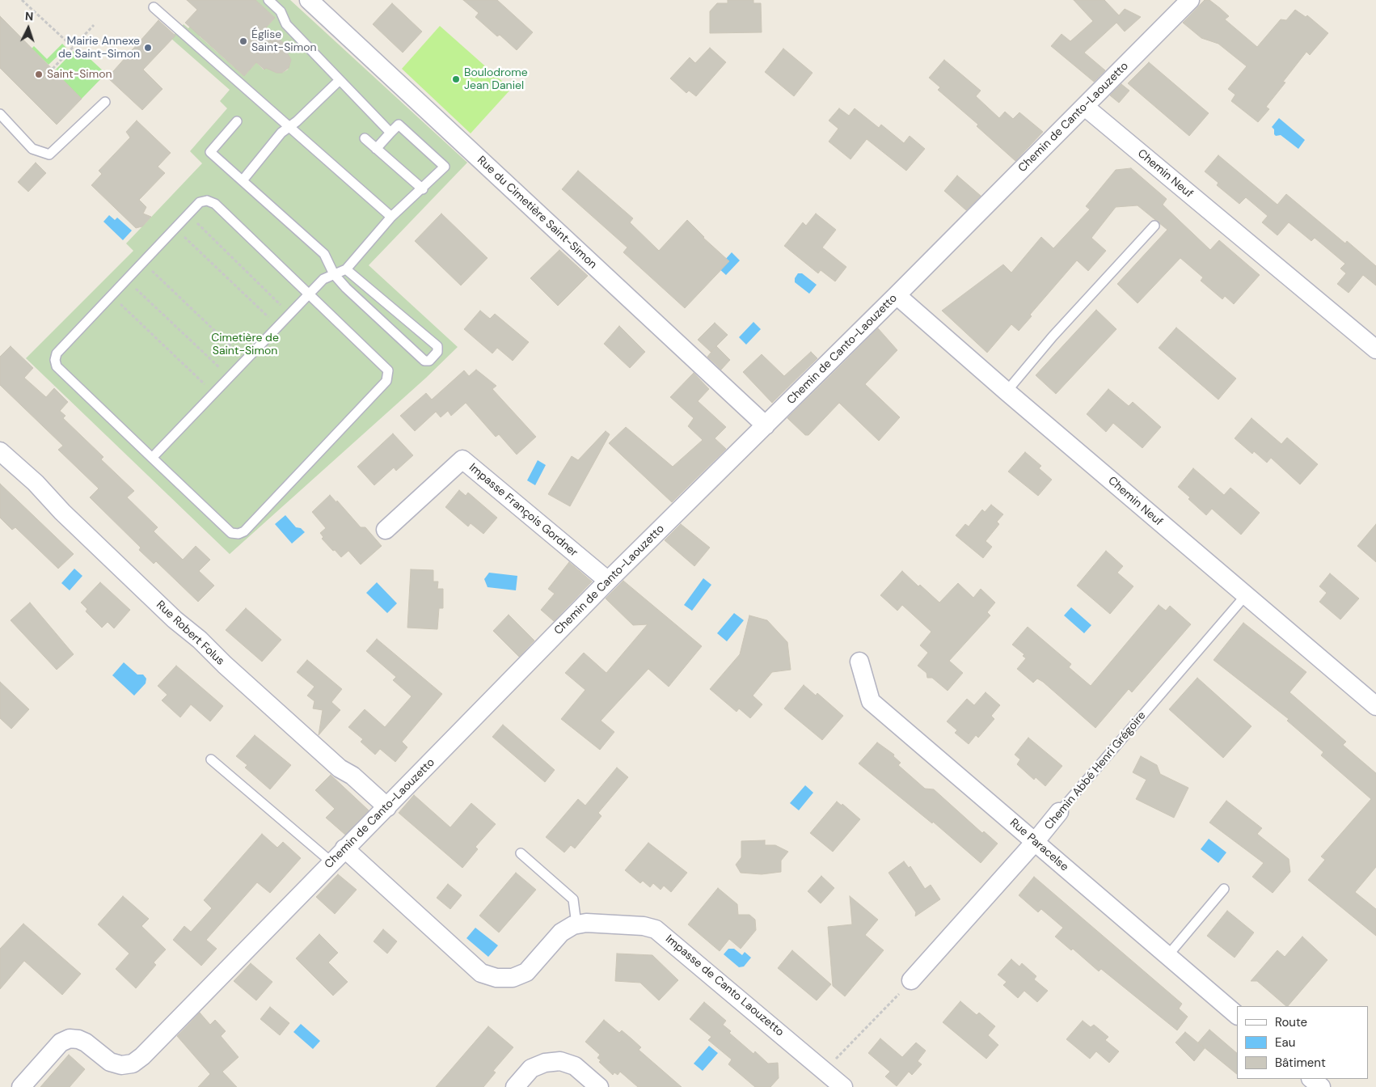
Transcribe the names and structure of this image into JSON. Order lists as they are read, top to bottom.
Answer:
{
  "streets": {
    "street": [
      "Chemin de Canto-Laouzetto",
      "Chemin Neuf",
      "Rue du Cimetière Saint-Simon",
      "Impasse François Gordner",
      "Rue Robert Folus",
      "Chemin Abbé Henri Grégoire",
      "Rue Paracelse",
      "Impasse de Canto Laouzetto"
    ]
  },
  "crossings": [
    ["Chemin de Canto-Laouzetto", "Chemin Neuf"],
    ["Chemin de Canto-Laouzetto", "Rue du Cimetière Saint-Simon"],
    ["Chemin de Canto-Laouzetto", "Impasse François Gordner"],
    ["Chemin de Canto-Laouzetto", "Rue Robert Folus"],
    ["Chemin de Canto-Laouzetto", "Impasse de Canto Laouzetto"],
    ["Chemin Neuf", "Chemin Abbé Henri Grégoire"],
    ["Chemin Abbé Henri Grégoire", "Rue Paracelse"]
  ],
  "parks": ["Cimetière de Saint-Simon"],
  "places": [
    "Église Saint-Simon",
    "Mairie Annexe de Saint-Simon",
    "Saint-Simon",
    "Boulodrome Jean Daniel"
  ],
  "legend": ["Route", "Eau", "Bâtiment"],
  "north": "top"
}
